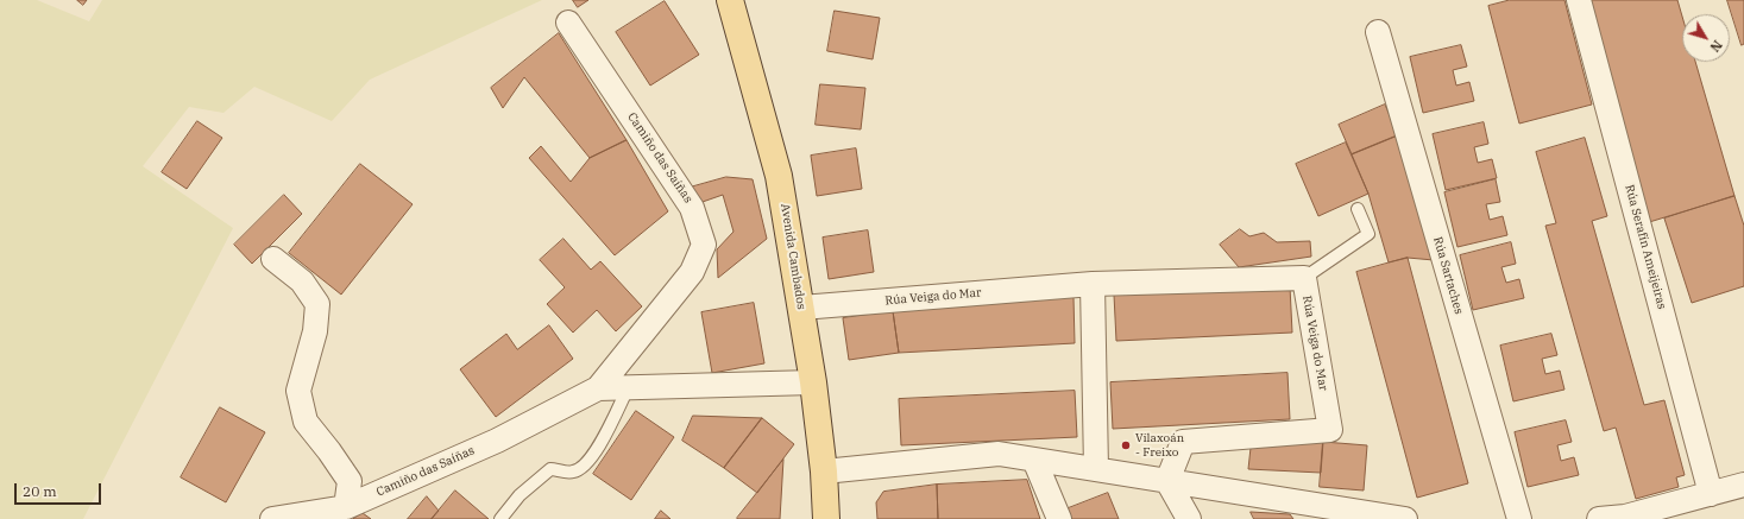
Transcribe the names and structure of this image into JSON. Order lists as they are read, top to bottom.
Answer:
{
  "streets": {
    "main road": ["Avenida Cambados"],
    "street": [
      "Camiño das Saíñas",
      "Rúa Serafín Ameijeiras",
      "Rúa Sartaches",
      "Rúa Veiga do Mar"
    ]
  },
  "crossings": [
    ["Camiño das Saíñas", "Avenida Cambados"],
    ["Avenida Cambados", "Rúa Veiga do Mar"]
  ],
  "places": ["Vilaxoán - Freixo"],
  "scale_bar": "20 m",
  "north": "bottom right"
}
